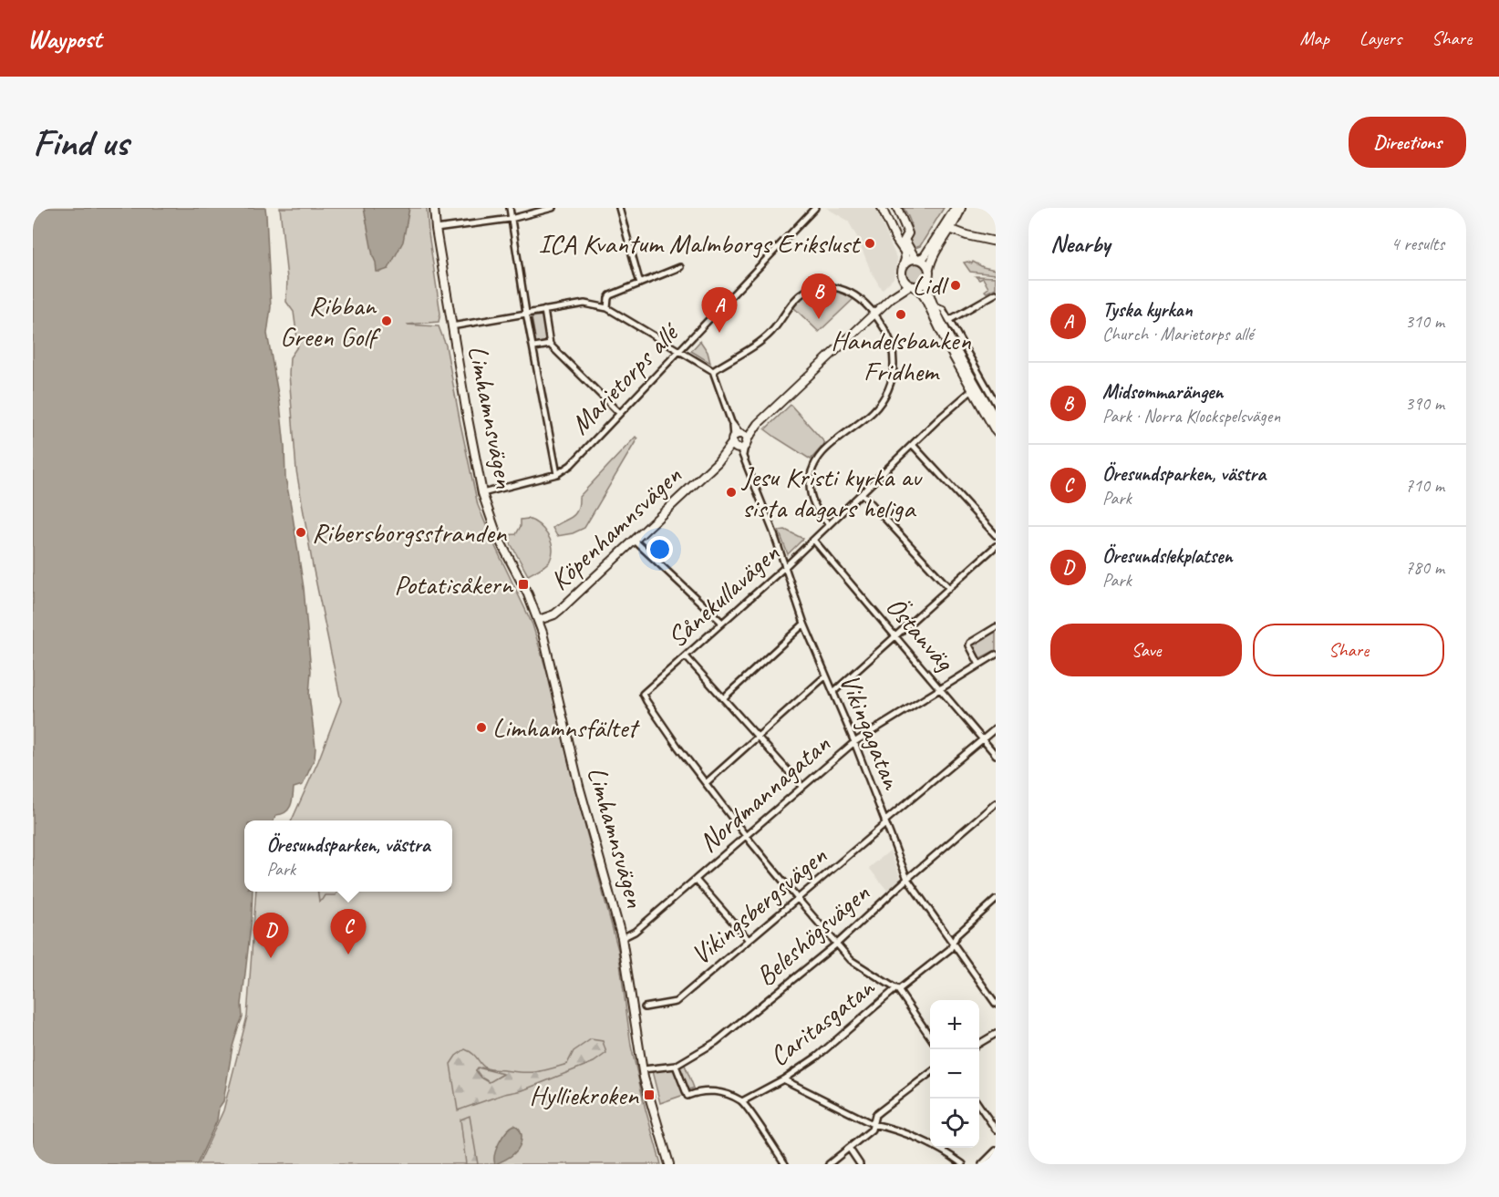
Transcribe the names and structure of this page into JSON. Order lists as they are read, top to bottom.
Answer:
{
  "streets": {
    "street": [
      "Marietorps allé",
      "Limhamnsvägen",
      "Köpenhamnsvägen",
      "Sånekullavägen",
      "Östanväg",
      "Vikingagatan",
      "Nordmannagatan",
      "Vikingsbergsvägen",
      "Beleshögsvägen",
      "Caritasgatan"
    ]
  },
  "crossings": [
    ["Marietorps allé", "Limhamnsvägen"],
    ["Limhamnsvägen", "Köpenhamnsvägen"],
    ["Limhamnsvägen", "Nordmannagatan"],
    ["Limhamnsvägen", "Beleshögsvägen"],
    ["Köpenhamnsvägen", "Vikingagatan"],
    ["Sånekullavägen", "Östanväg"],
    ["Sånekullavägen", "Vikingagatan"],
    ["Östanväg", "Nordmannagatan"],
    ["Östanväg", "Vikingsbergsvägen"],
    ["Vikingagatan", "Nordmannagatan"],
    ["Vikingagatan", "Vikingsbergsvägen"],
    ["Vikingagatan", "Beleshögsvägen"],
    ["Vikingagatan", "Caritasgatan"]
  ],
  "places": {
    "other": [
      "ICA Kvantum Malmborgs Erikslust",
      "Lidl",
      "Handelsbanken Fridhem",
      "Ribban Green Golf",
      "Jesu Kristi kyrka av sista dagars heliga",
      "Ribersborgsstranden",
      "Limhamnsfältet"
    ],
    "transit": ["Potatisåkern", "Hylliekroken"]
  },
  "page": {
    "header": "Waypost",
    "nav": ["Map", "Layers", "Share"],
    "buttons": [
      "Directions",
      ["Save", "Share"]
    ],
    "title": "Find us",
    "heading": ["Nearby", "4 results"],
    "pins": [
      "B",
      "A",
      "C",
      "D"
    ],
    "list": [
      {
        "mark": "A",
        "name": "Tyska kyrkan",
        "note": "Church · Marietorps allé",
        "value": "310 m"
      },
      {
        "mark": "B",
        "name": "Midsommarängen",
        "note": "Park · Norra Klockspelsvägen",
        "value": "390 m"
      },
      {
        "mark": "C",
        "name": "Öresundsparken, västra",
        "note": "Park",
        "value": "710 m"
      },
      {
        "mark": "D",
        "name": "Öresundslekplatsen",
        "note": "Park",
        "value": "780 m"
      }
    ],
    "popup": ["Öresundsparken, västra", "Park"],
    "map_buttons": ["+", "−"]
  }
}
